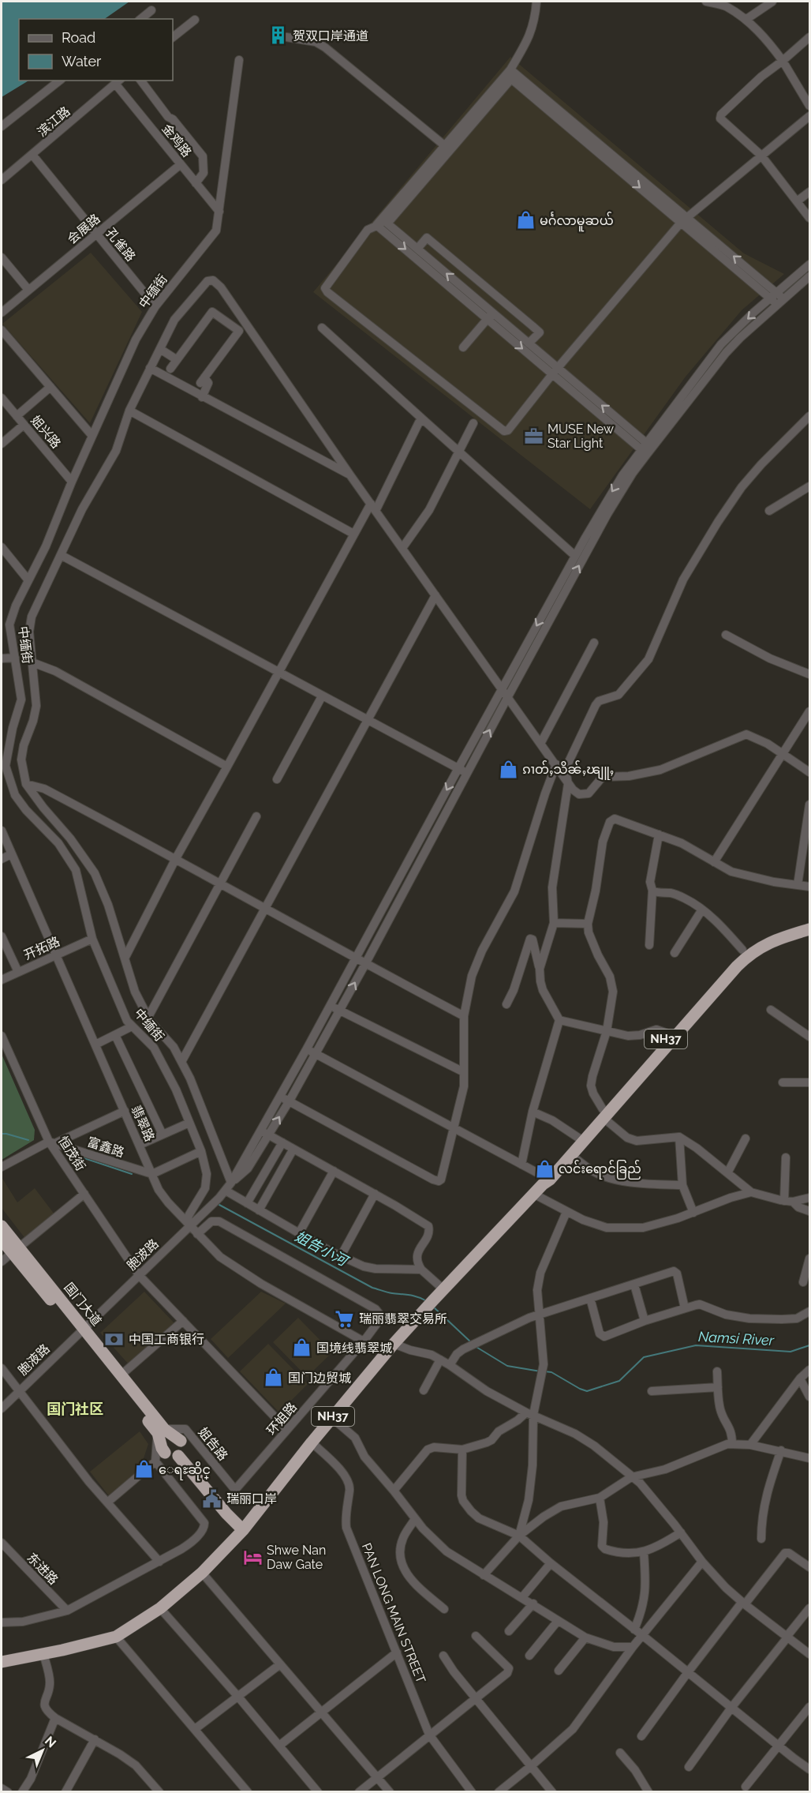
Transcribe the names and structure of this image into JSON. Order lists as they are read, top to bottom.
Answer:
{
  "streets": {
    "highway": ["NH37", "国门大道"],
    "street": [
      "滨江路",
      "金鸡路",
      "会展路",
      "孔雀路",
      "中缅街",
      "姐兴路",
      "开拓路",
      "翡翠路",
      "富鑫路",
      "恒茂街",
      "胞波路",
      "胞液路",
      "环姐路",
      "姐告路",
      "东进路",
      "PAN LONG MAIN STREET"
    ]
  },
  "crossings": [
    ["滨江路", "金鸡路"],
    ["滨江路", "孔雀路"],
    ["金鸡路", "会展路"],
    ["金鸡路", "中缅街"],
    ["会展路", "孔雀路"],
    ["孔雀路", "中缅街"],
    ["中缅街", "姐兴路"],
    ["中缅街", "开拓路"],
    ["中缅街", "翡翠路"],
    ["中缅街", "胞波路"],
    ["开拓路", "翡翠路"],
    ["NH37", "PAN LONG MAIN STREET"],
    ["翡翠路", "富鑫路"],
    ["翡翠路", "胞波路"],
    ["翡翠路", "环姐路"],
    ["富鑫路", "恒茂街"],
    ["恒茂街", "胞波路"],
    ["恒茂街", "环姐路"],
    ["胞波路", "国门大道"],
    ["胞波路", "胞液路"],
    ["国门大道", "胞液路"],
    ["国门大道", "姐告路"],
    ["环姐路", "姐告路"]
  ],
  "districts": ["国门社区"],
  "water": ["姐告小河", "Namsi River"],
  "places": {
    "building": ["贺双口岸通道"],
    "shop": [
      "မင်္ဂလာမူဆယ်",
      "ၵၢတ်ႇသိၼ်ႇၽျူႇ",
      "လင်းရောင်ခြည်",
      "国境线翡翠城",
      "国门边贸城",
      "ေရႊဆိုင္"
    ],
    "office": ["MUSE New Star Light"],
    "supermarket": ["瑞丽翡翠交易所"],
    "bank": ["中国工商银行"],
    "public building": ["瑞丽口岸"],
    "hotel": ["Shwe Nan Daw Gate"]
  },
  "legend": ["Road", "Water"],
  "north": "top right"
}
